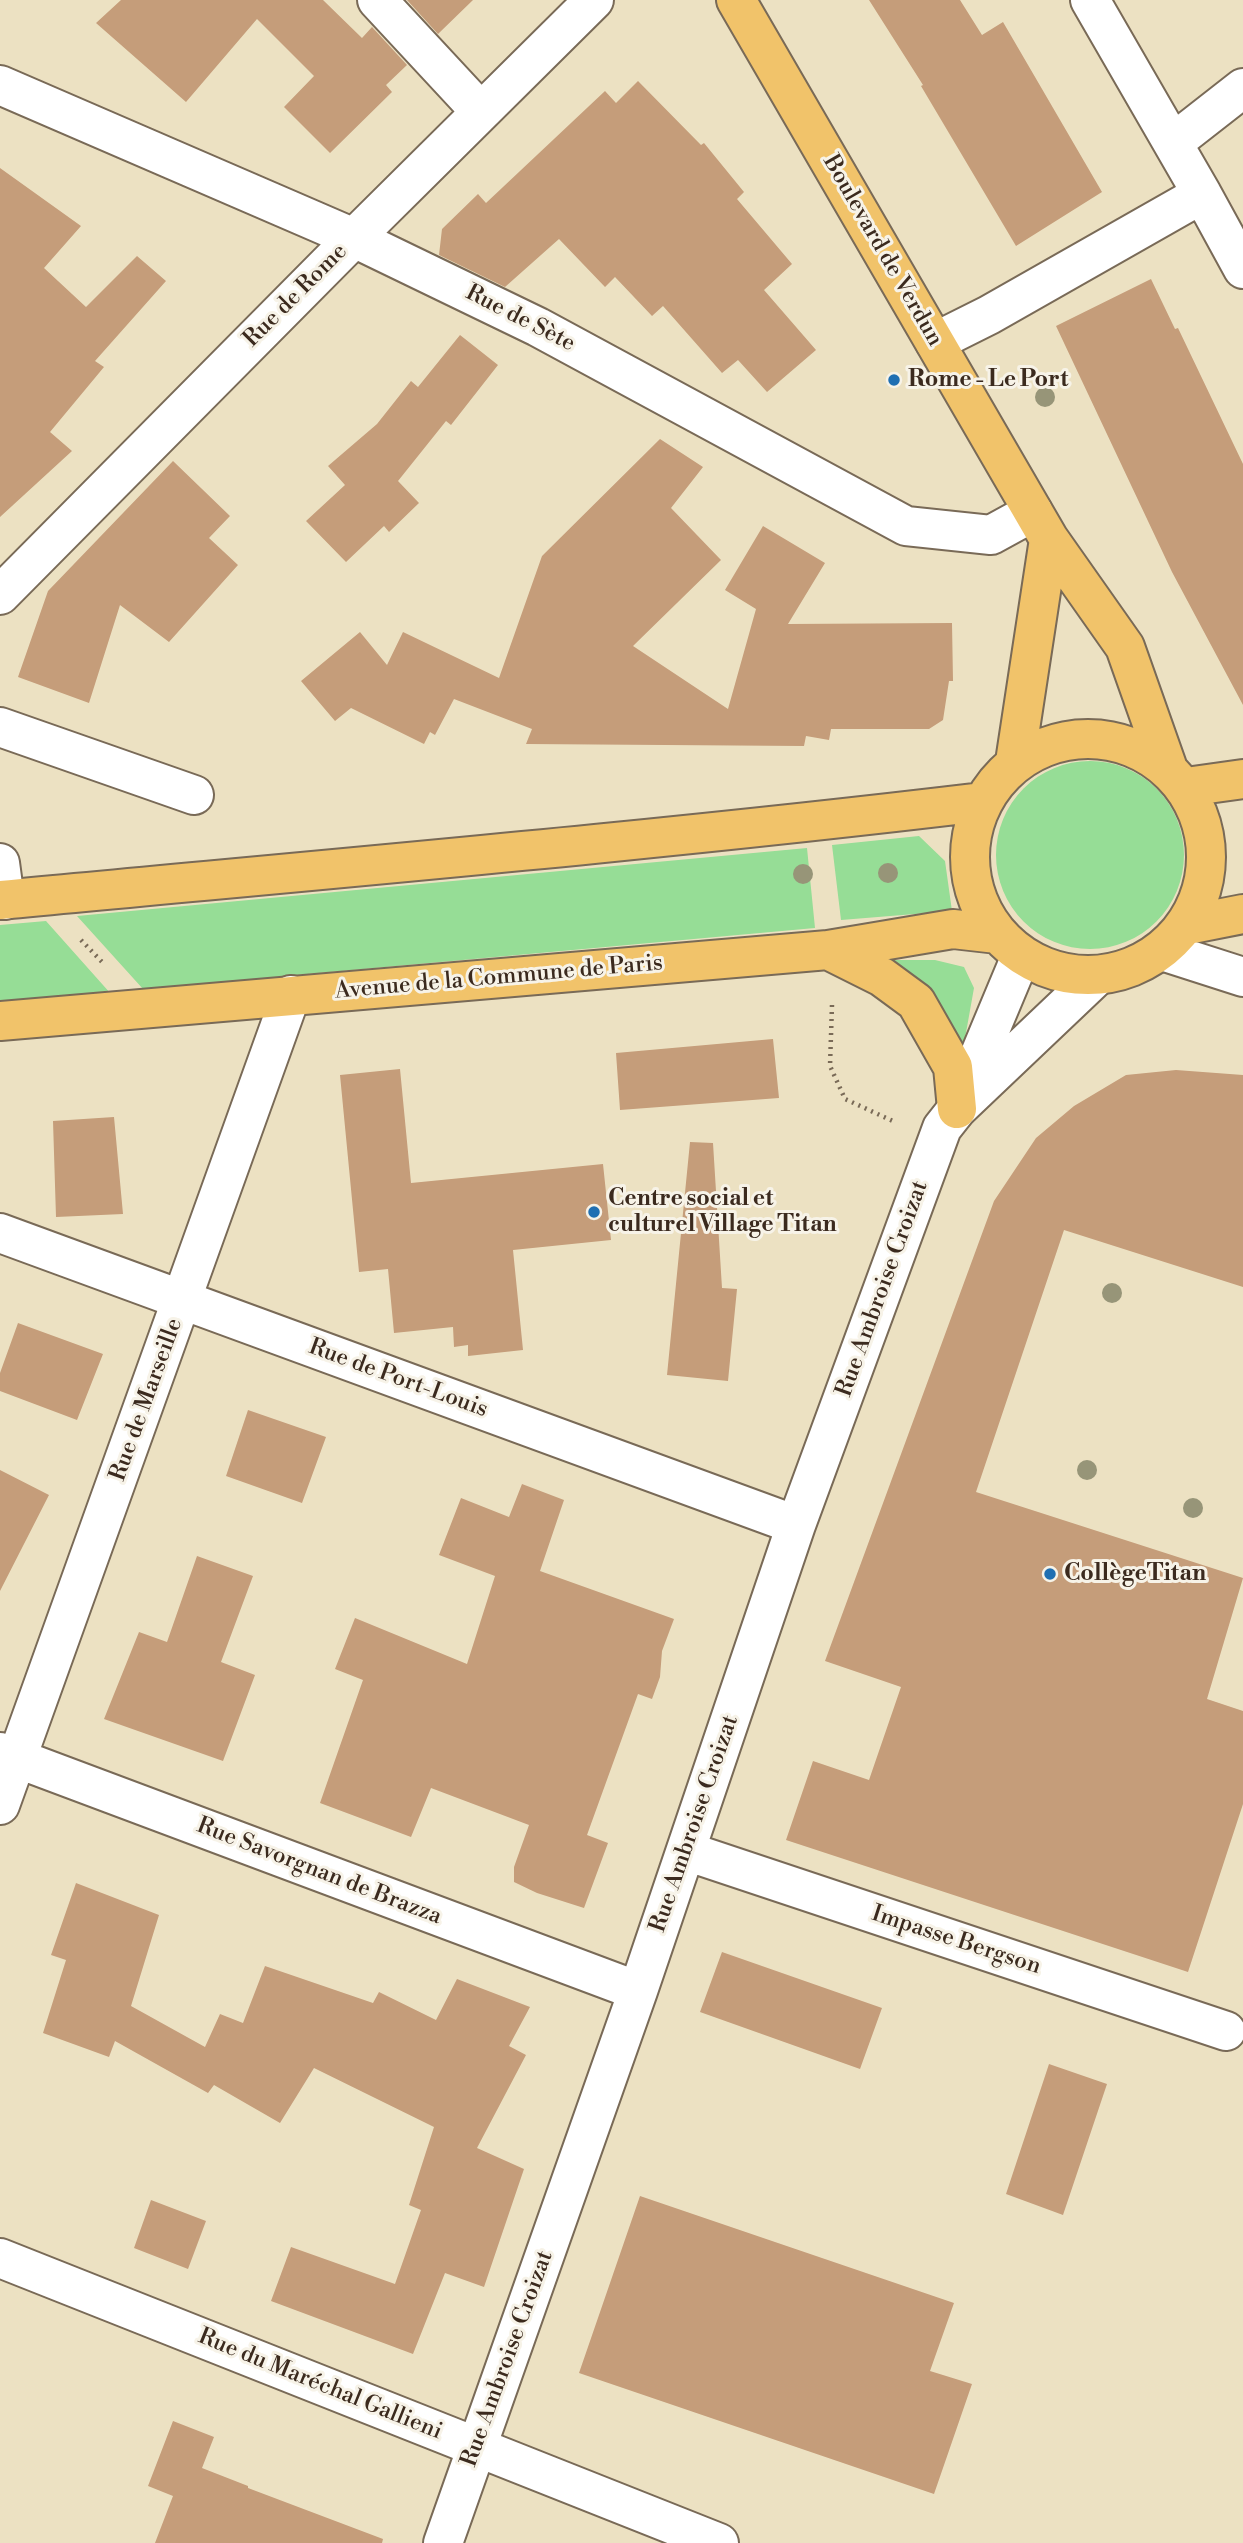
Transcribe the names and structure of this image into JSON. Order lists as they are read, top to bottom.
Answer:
{
  "streets": {
    "main road": ["Boulevard de Verdun", "Avenue de la Commune de Paris"],
    "street": [
      "Rue de Rome",
      "Rue de Sète",
      "Rue Ambroise Croizat",
      "Rue de Port-Louis",
      "Rue de Marseille",
      "Rue Savorgnan de Brazza",
      "Impasse Bergson",
      "Rue du Maréchal Gallieni"
    ]
  },
  "crossings": [
    ["Boulevard de Verdun", "Rue de Sète"],
    ["Boulevard de Verdun", "Avenue de la Commune de Paris"],
    ["Boulevard de Verdun", "Rue Ambroise Croizat"],
    ["Rue de Rome", "Rue de Sète"],
    ["Avenue de la Commune de Paris", "Rue Ambroise Croizat"],
    ["Avenue de la Commune de Paris", "Rue de Marseille"],
    ["Rue Ambroise Croizat", "Rue de Port-Louis"],
    ["Rue Ambroise Croizat", "Rue Savorgnan de Brazza"],
    ["Rue Ambroise Croizat", "Impasse Bergson"],
    ["Rue Ambroise Croizat", "Rue du Maréchal Gallieni"],
    ["Rue de Port-Louis", "Rue de Marseille"],
    ["Rue de Marseille", "Rue Savorgnan de Brazza"]
  ],
  "places": ["Rome - Le Port", "Centre social et culturel Village Titan", "CollègeTitan"]
}
